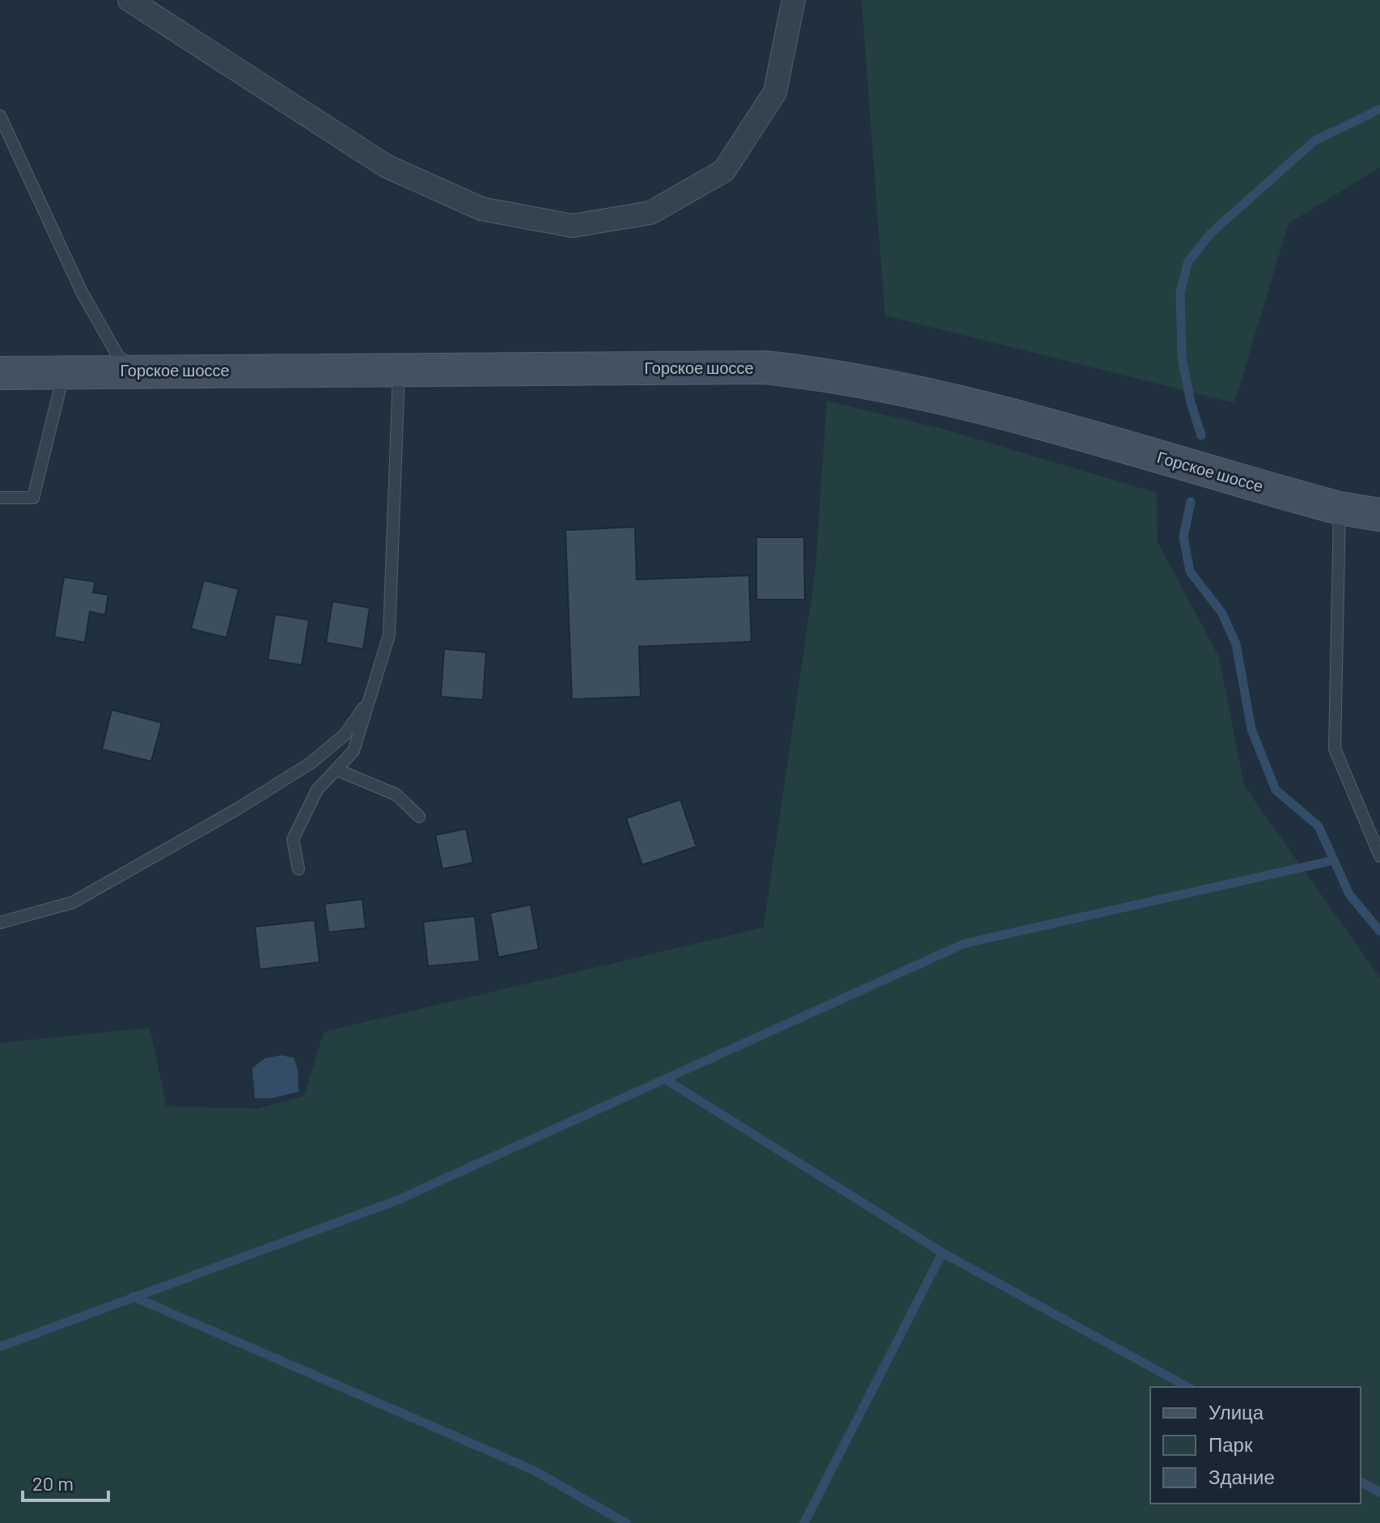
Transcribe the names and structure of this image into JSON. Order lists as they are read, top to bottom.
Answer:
{
  "streets": {
    "main road": ["Горское шоссе"]
  },
  "legend": ["Улица", "Парк", "Здание"],
  "scale_bar": "20 m"
}
